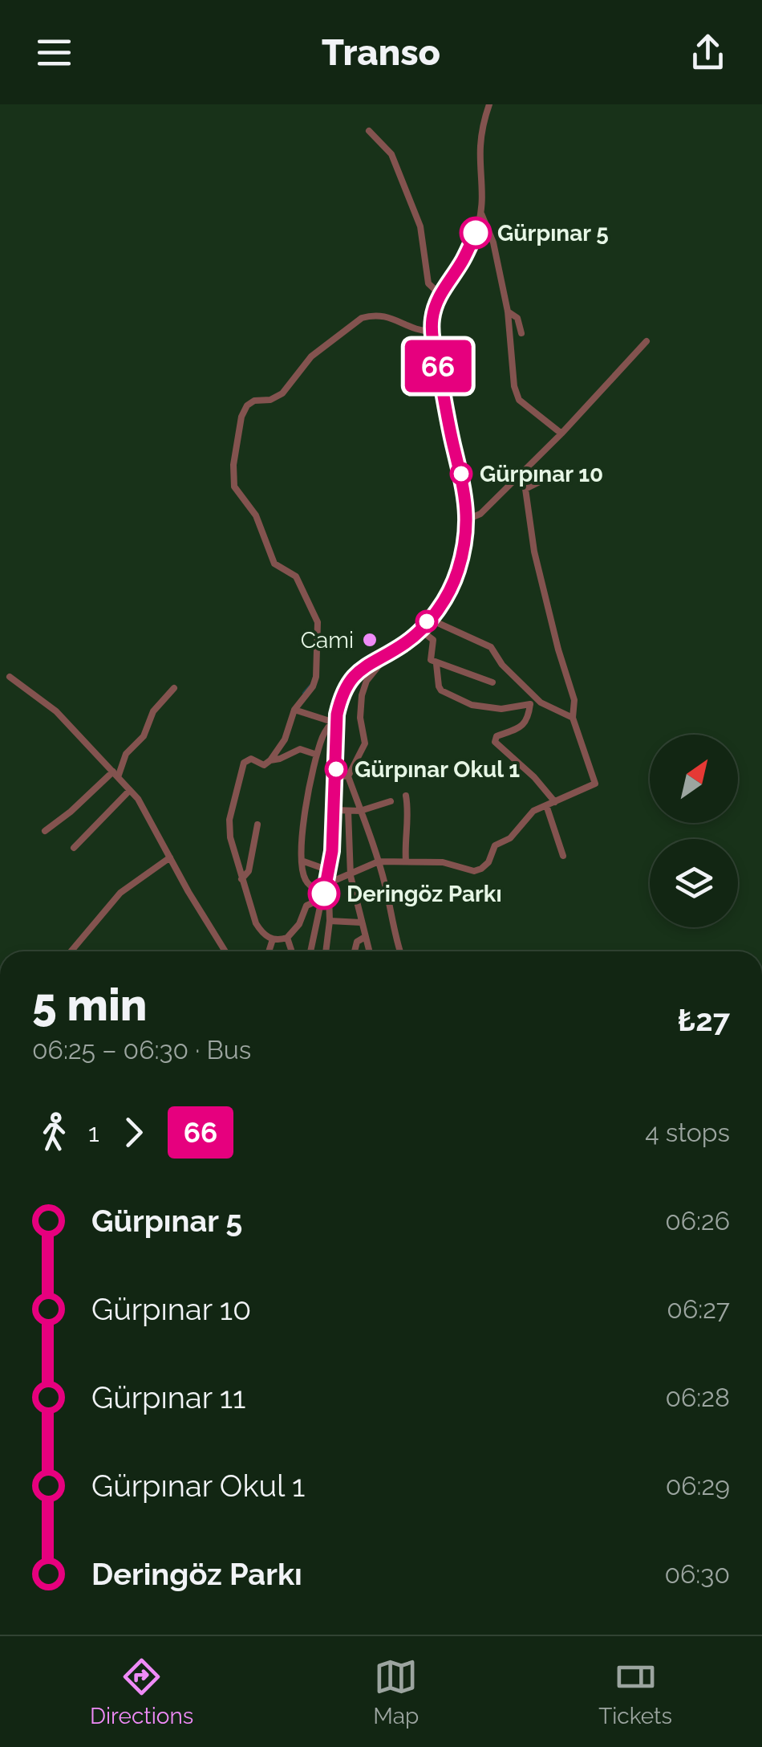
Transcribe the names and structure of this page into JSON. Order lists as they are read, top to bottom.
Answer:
{
  "places": [
    "Gürpınar 5",
    "Gürpınar 10",
    "Cami",
    "Gürpınar Okul 1",
    "Deringöz Parkı"
  ],
  "lines": ["bus line 66"],
  "north": "top right",
  "page": {
    "header": "Transo",
    "on_map": "66",
    "heading": ["5 min", "06:25 – 06:30 · Bus", "₺27"],
    "legs": ["1", "66", "4 stops"],
    "list": [
      {
        "name": "Gürpınar 5",
        "value": "06:26"
      },
      {
        "name": "Gürpınar 10",
        "value": "06:27"
      },
      {
        "name": "Gürpınar 11",
        "value": "06:28"
      },
      {
        "name": "Gürpınar Okul 1",
        "value": "06:29"
      },
      {
        "name": "Deringöz Parkı",
        "value": "06:30"
      }
    ],
    "tabs": ["Directions", "Map", "Tickets"]
  }
}
